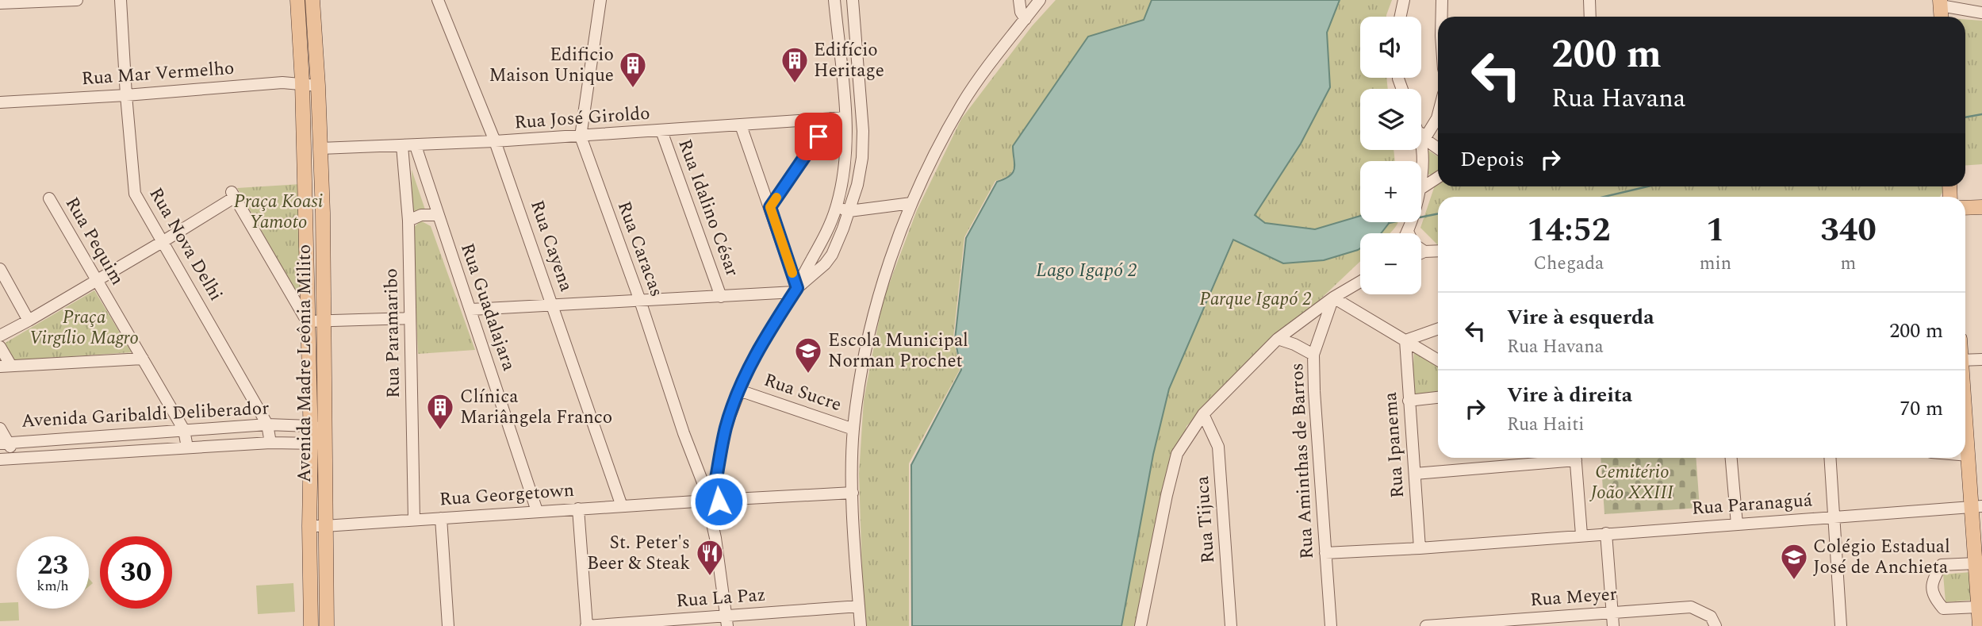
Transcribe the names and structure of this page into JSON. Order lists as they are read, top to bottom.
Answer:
{
  "streets": {
    "main road": ["Avenida Madre Leônia Milito"],
    "street": [
      "Rua Mar Vermelho",
      "Rua José Giroldo",
      "Rua Idalino César",
      "Rua Pequim",
      "Rua Nova Delhi",
      "Rua Cayena",
      "Rua Caracas",
      "Rua Guadalajara",
      "Rua Paramaribo",
      "Rua Sucre",
      "Avenida Garibaldi Deliberador",
      "Rua Ipanema",
      "Rua Aminthas de Barros",
      "Rua Georgetown",
      "Rua Paranaguá",
      "Rua Tijuca",
      "Rua Meyer",
      "Rua La Paz"
    ]
  },
  "crossings": [
    ["Rua Mar Vermelho", "Rua Nova Delhi"],
    ["Rua Mar Vermelho", "Avenida Madre Leônia Milito"],
    ["Rua José Giroldo", "Rua Idalino César"],
    ["Rua José Giroldo", "Rua Cayena"],
    ["Rua José Giroldo", "Rua Caracas"],
    ["Rua José Giroldo", "Rua Guadalajara"],
    ["Rua José Giroldo", "Rua Paramaribo"],
    ["Rua José Giroldo", "Avenida Madre Leônia Milito"],
    ["Rua Pequim", "Avenida Garibaldi Deliberador"],
    ["Rua Nova Delhi", "Avenida Garibaldi Deliberador"],
    ["Rua Cayena", "Rua Georgetown"],
    ["Rua Caracas", "Rua Georgetown"],
    ["Rua Guadalajara", "Rua Georgetown"],
    ["Rua Paramaribo", "Rua Georgetown"],
    ["Avenida Madre Leônia Milito", "Avenida Garibaldi Deliberador"],
    ["Avenida Madre Leônia Milito", "Rua Georgetown"],
    ["Rua Ipanema", "Rua Paranaguá"],
    ["Rua Aminthas de Barros", "Rua Paranaguá"]
  ],
  "water": ["Lago Igapó 2"],
  "parks": [
    "Praça Koasi Yamoto",
    "Parque Igapó 2",
    "Praça Virgílio Magro",
    "Cemitério João XXIII"
  ],
  "places": {
    "building": ["Edifício Heritage", "Edificio Maison Unique", "Clínica Mariângela Franco"],
    "school or university": ["Escola Municipal Norman Prochet", "Colégio Estadual José de Anchieta"],
    "restaurant": ["St. Peter's Beer & Steak"]
  },
  "page": {
    "map_buttons": ["+", "−"],
    "turn": ["200 m", "Rua Havana"],
    "then": "Depois",
    "eta": [
      "14:52",
      "Chegada",
      "1",
      "min",
      "340",
      "m"
    ],
    "list": [
      {
        "name": "Vire à esquerda",
        "note": "Rua Havana",
        "value": "200 m"
      },
      {
        "name": "Vire à direita",
        "note": "Rua Haiti",
        "value": "70 m"
      }
    ],
    "speed": "23 km/h",
    "limit": "30"
  }
}
